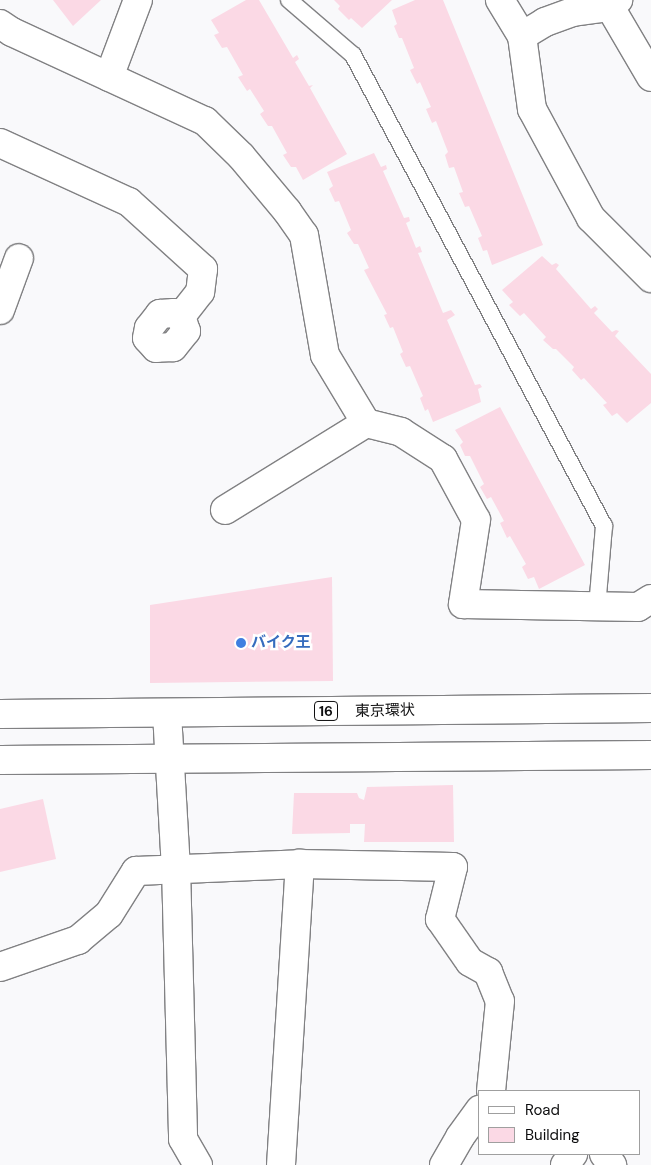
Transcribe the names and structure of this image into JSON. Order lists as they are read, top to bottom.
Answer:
{
  "streets": {
    "main road": ["16", "東京環状"]
  },
  "places": ["バイク王"],
  "legend": ["Road", "Building"]
}
